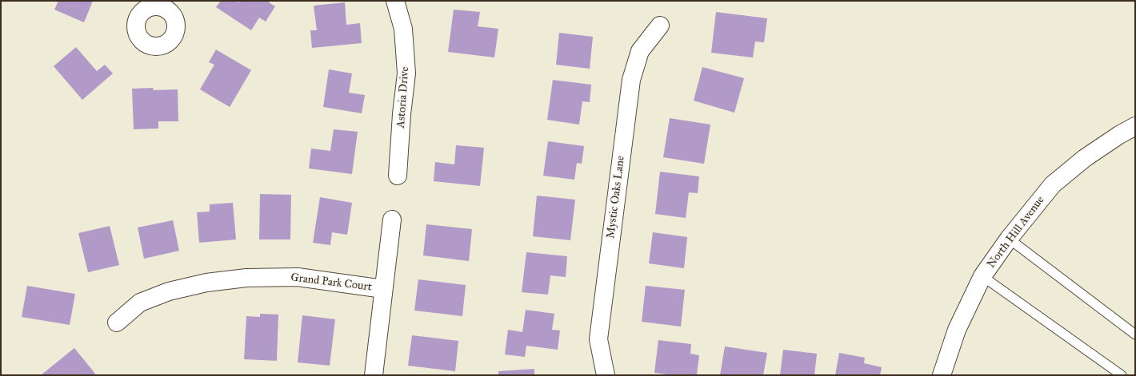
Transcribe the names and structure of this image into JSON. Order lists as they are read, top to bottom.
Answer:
{
  "streets": {
    "street": [
      "Astoria Drive",
      "Mystic Oaks Lane",
      "North Hill Avenue",
      "Grand Park Court"
    ]
  }
}
